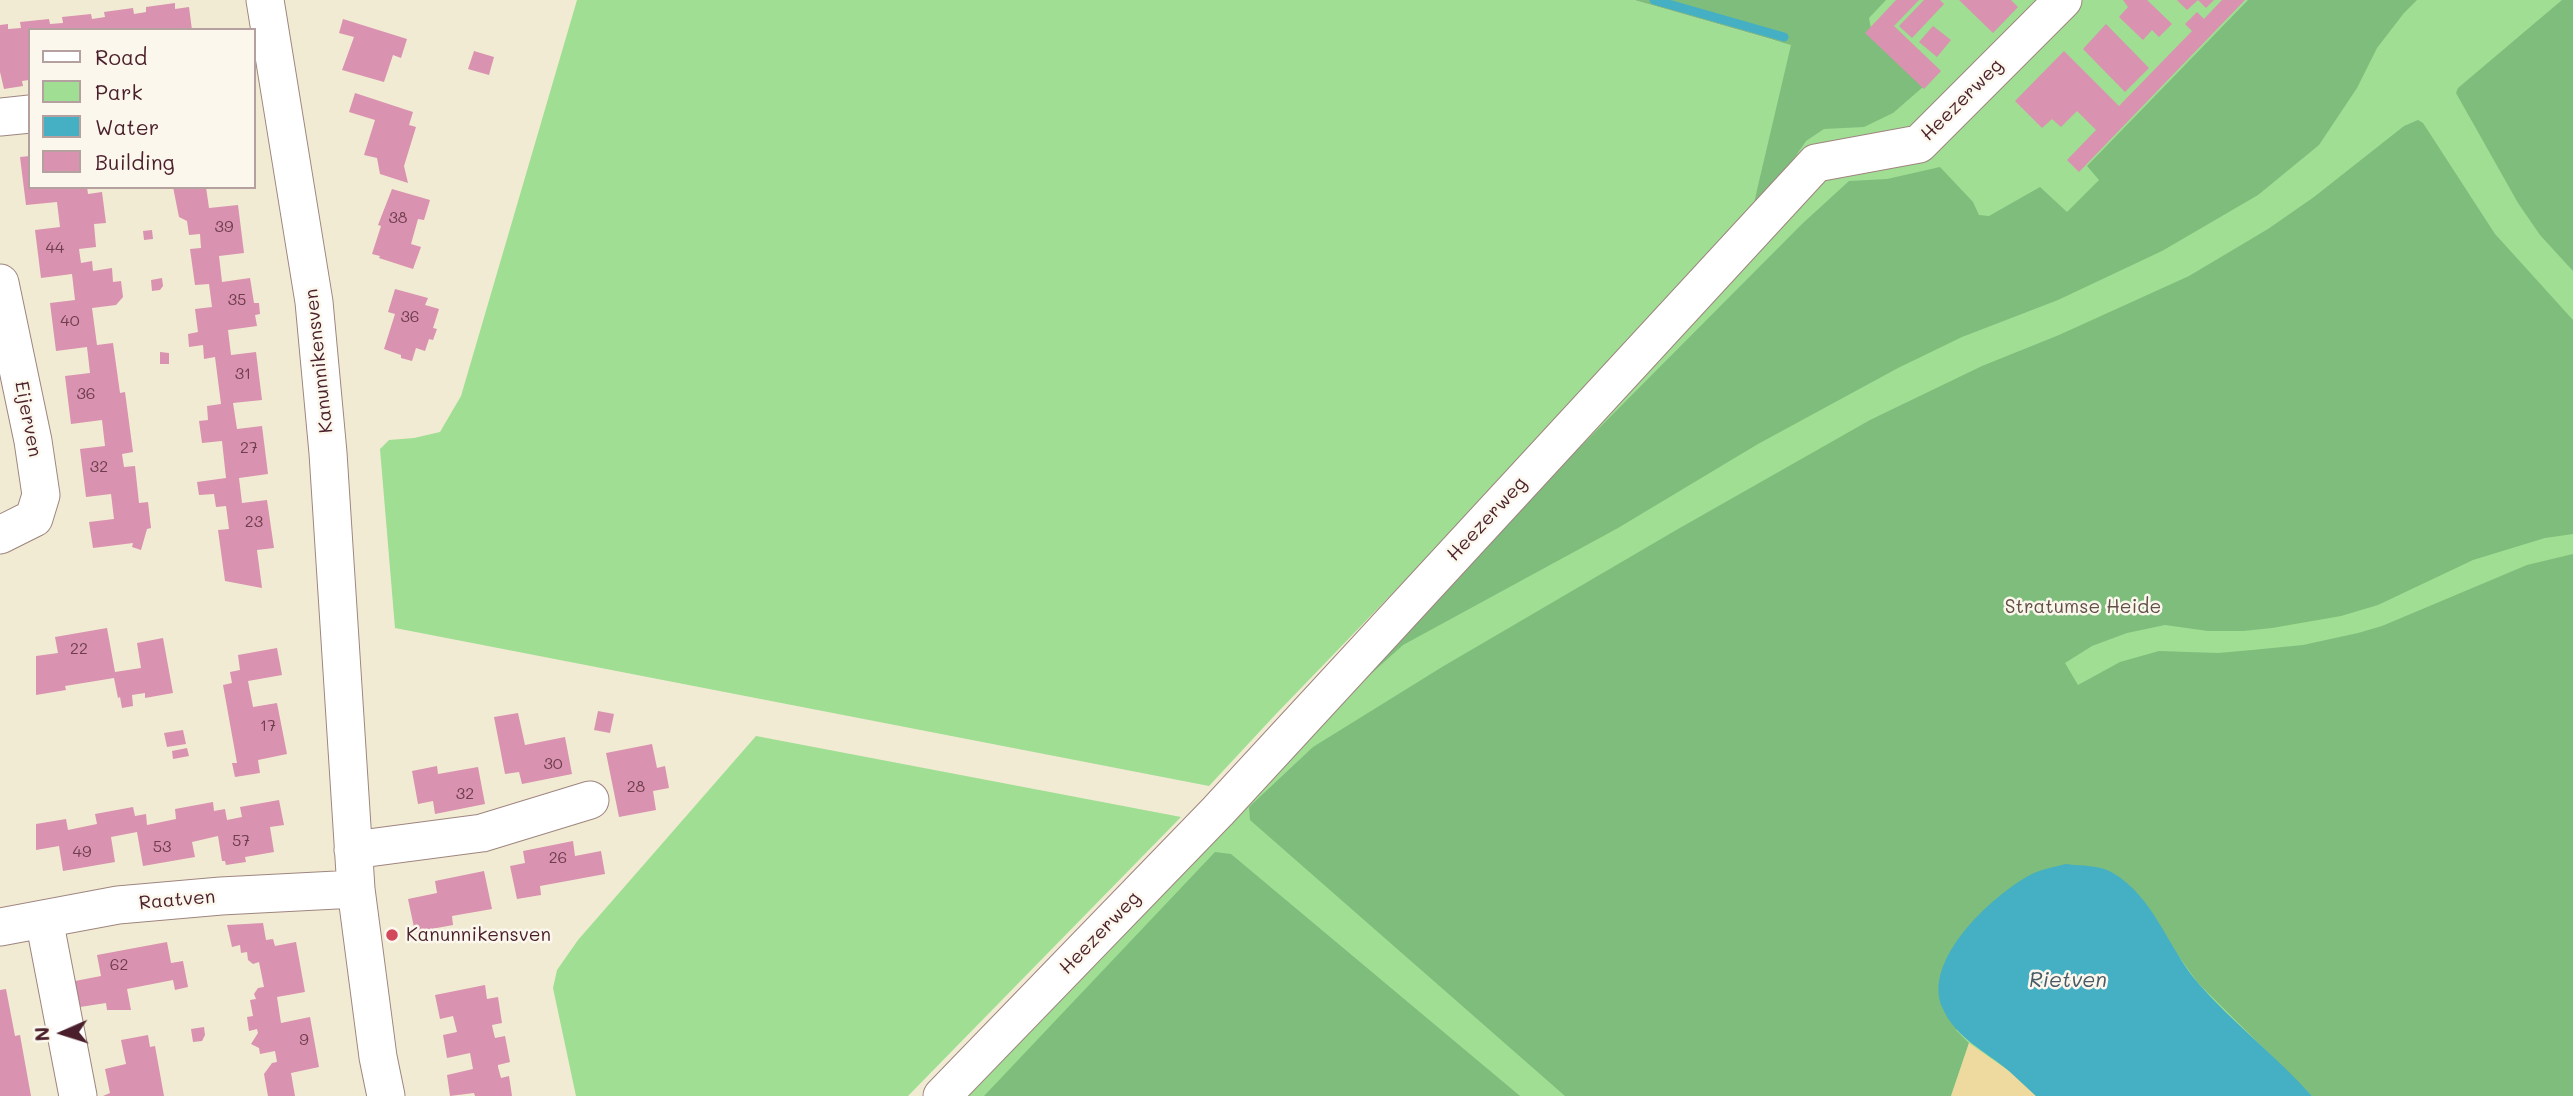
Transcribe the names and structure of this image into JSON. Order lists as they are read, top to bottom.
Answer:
{
  "streets": {
    "street": [
      "Heezerweg",
      "Kanunnikensven",
      "Eijerven",
      "Raatven"
    ]
  },
  "crossings": [
    ["Kanunnikensven", "Raatven"]
  ],
  "water": ["Rietven"],
  "parks": ["Stratumse Heide"],
  "places": ["Kanunnikensven"],
  "house_numbers": [
    "38",
    "39",
    "44",
    "35",
    "36",
    "40",
    "31",
    "36",
    "27",
    "32",
    "23",
    "22",
    "17",
    "30",
    "28",
    "32",
    "57",
    "53",
    "49",
    "26",
    "62",
    "9"
  ],
  "legend": [
    "Road",
    "Park",
    "Water",
    "Building"
  ],
  "north": "left"
}
